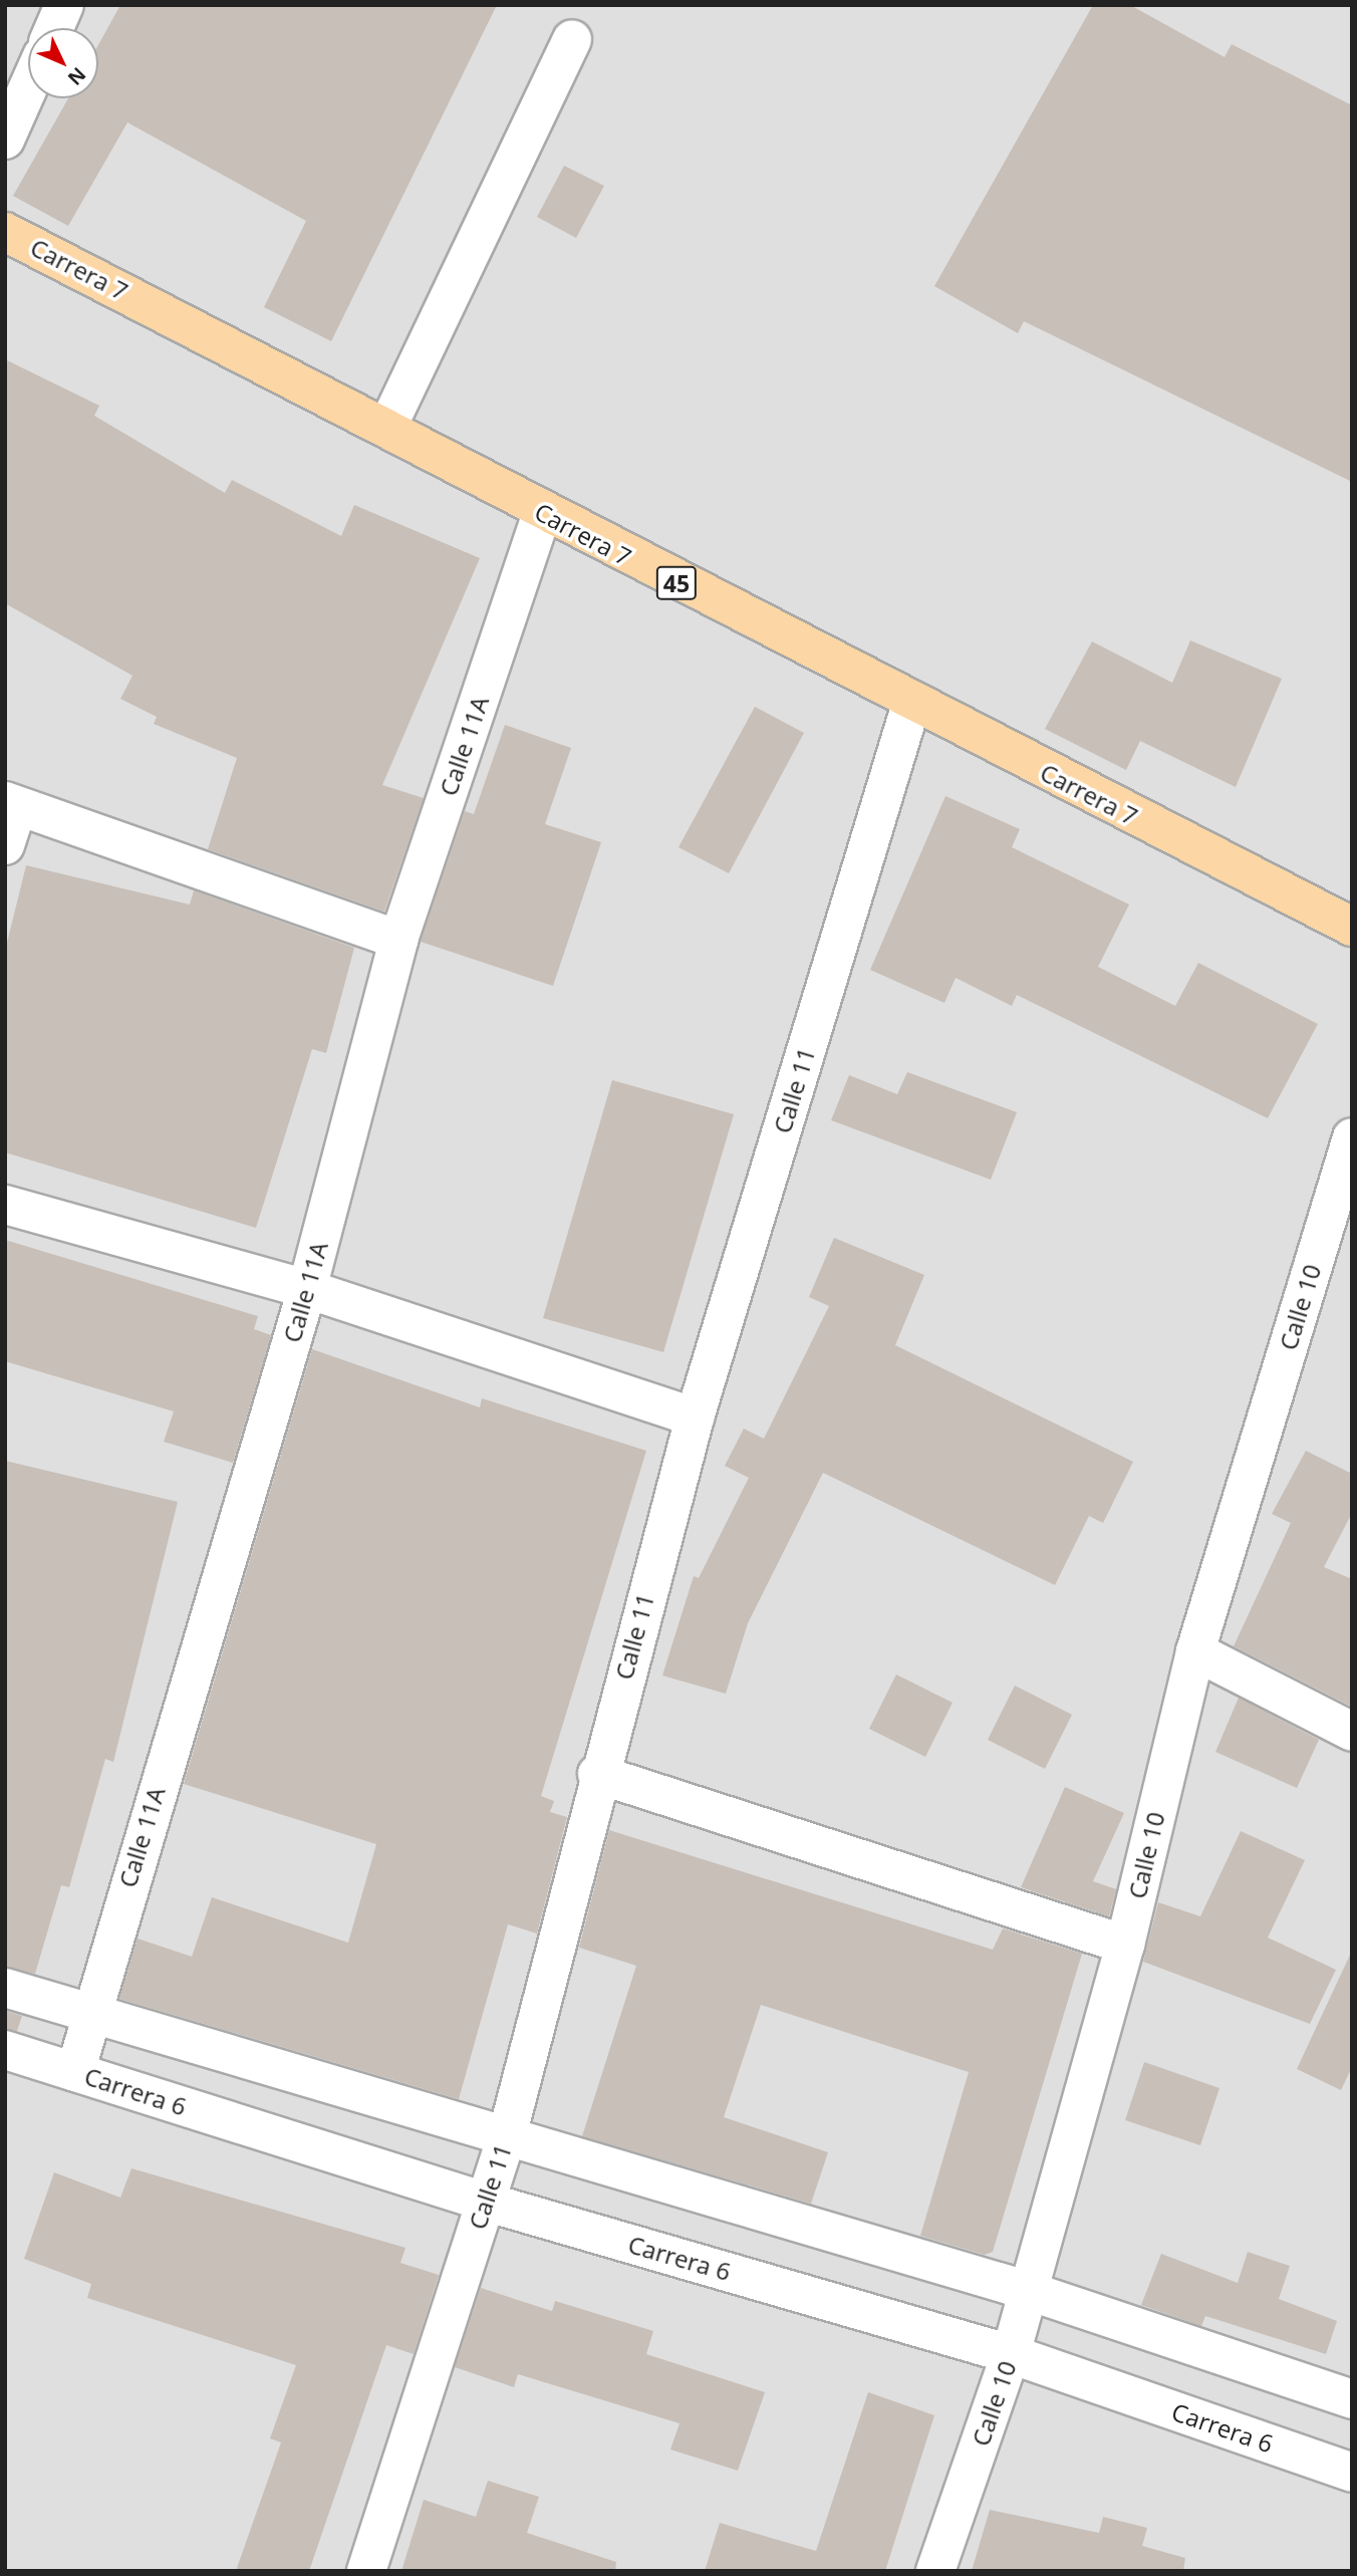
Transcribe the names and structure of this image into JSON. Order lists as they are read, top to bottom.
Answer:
{
  "streets": {
    "main road": ["Carrera 7", "45"],
    "street": [
      "Calle 11A",
      "Calle 11",
      "Calle 10",
      "Carrera 6"
    ]
  },
  "crossings": [
    ["Carrera 7", "Calle 11A"],
    ["Carrera 7", "Calle 11"],
    ["Calle 11A", "Carrera 6"],
    ["Calle 11", "Carrera 6"],
    ["Calle 10", "Carrera 6"]
  ],
  "north": "bottom right"
}
